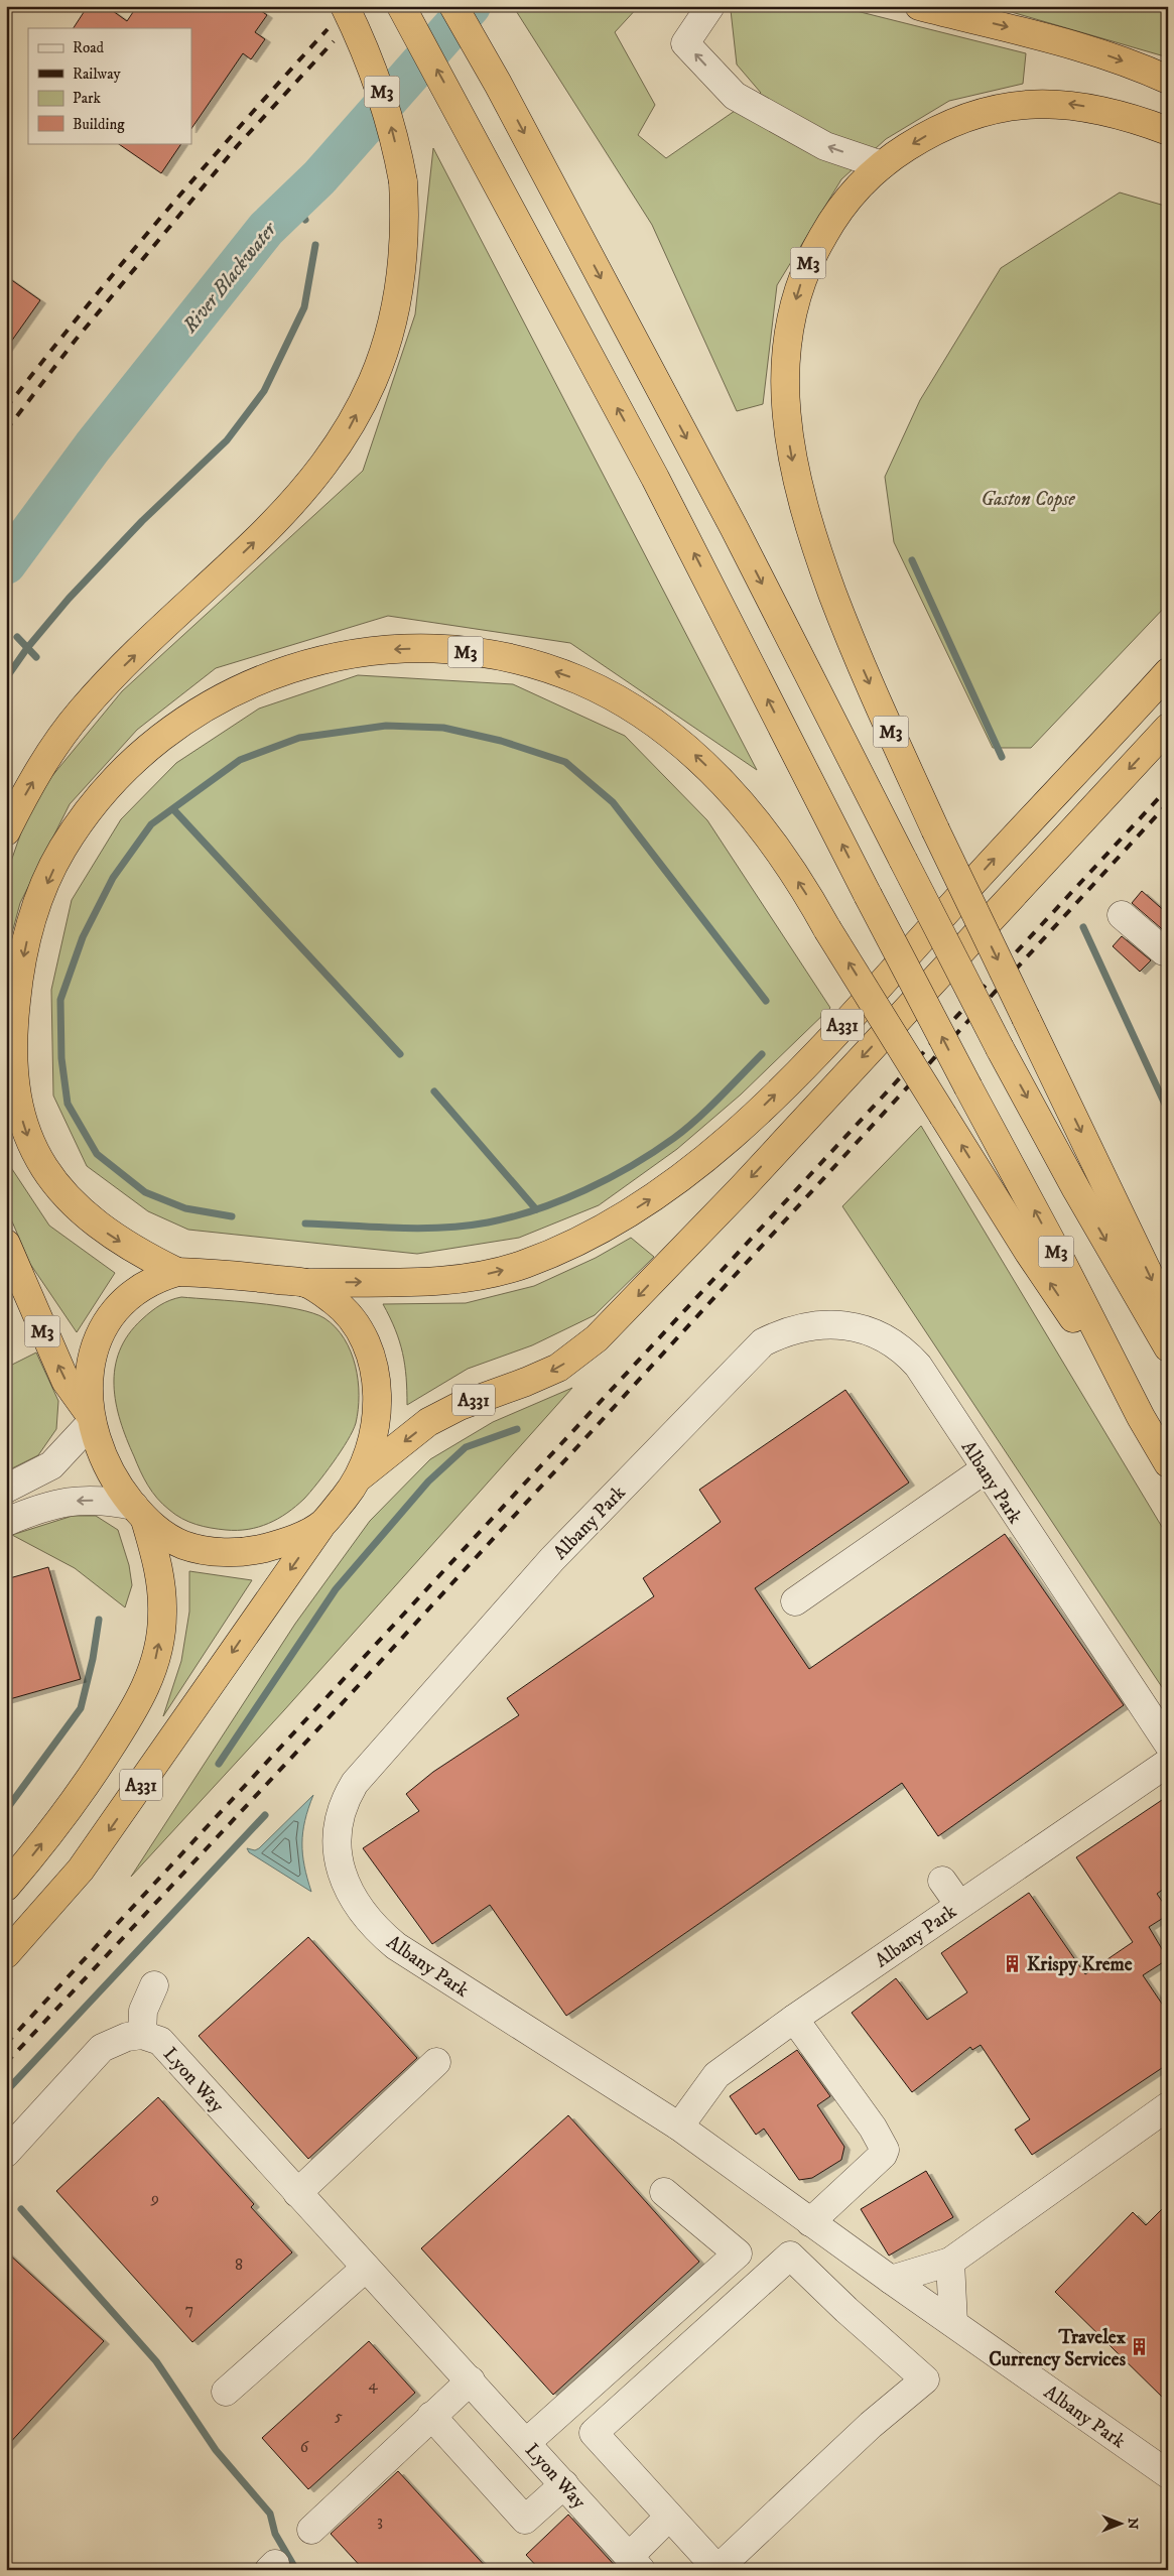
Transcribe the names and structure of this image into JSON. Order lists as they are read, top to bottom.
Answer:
{
  "streets": {
    "highway": ["M3", "A331"],
    "street": ["Albany Park", "Lyon Way"]
  },
  "water": ["River Blackwater"],
  "parks": ["Gaston Copse"],
  "places": {
    "building": ["Krispy Kreme", "Travelex Currency Services"]
  },
  "house_numbers": [
    "9",
    "8",
    "7",
    "4",
    "5",
    "6",
    "3"
  ],
  "legend": [
    "Road",
    "Railway",
    "Park",
    "Building"
  ],
  "north": "right"
}
